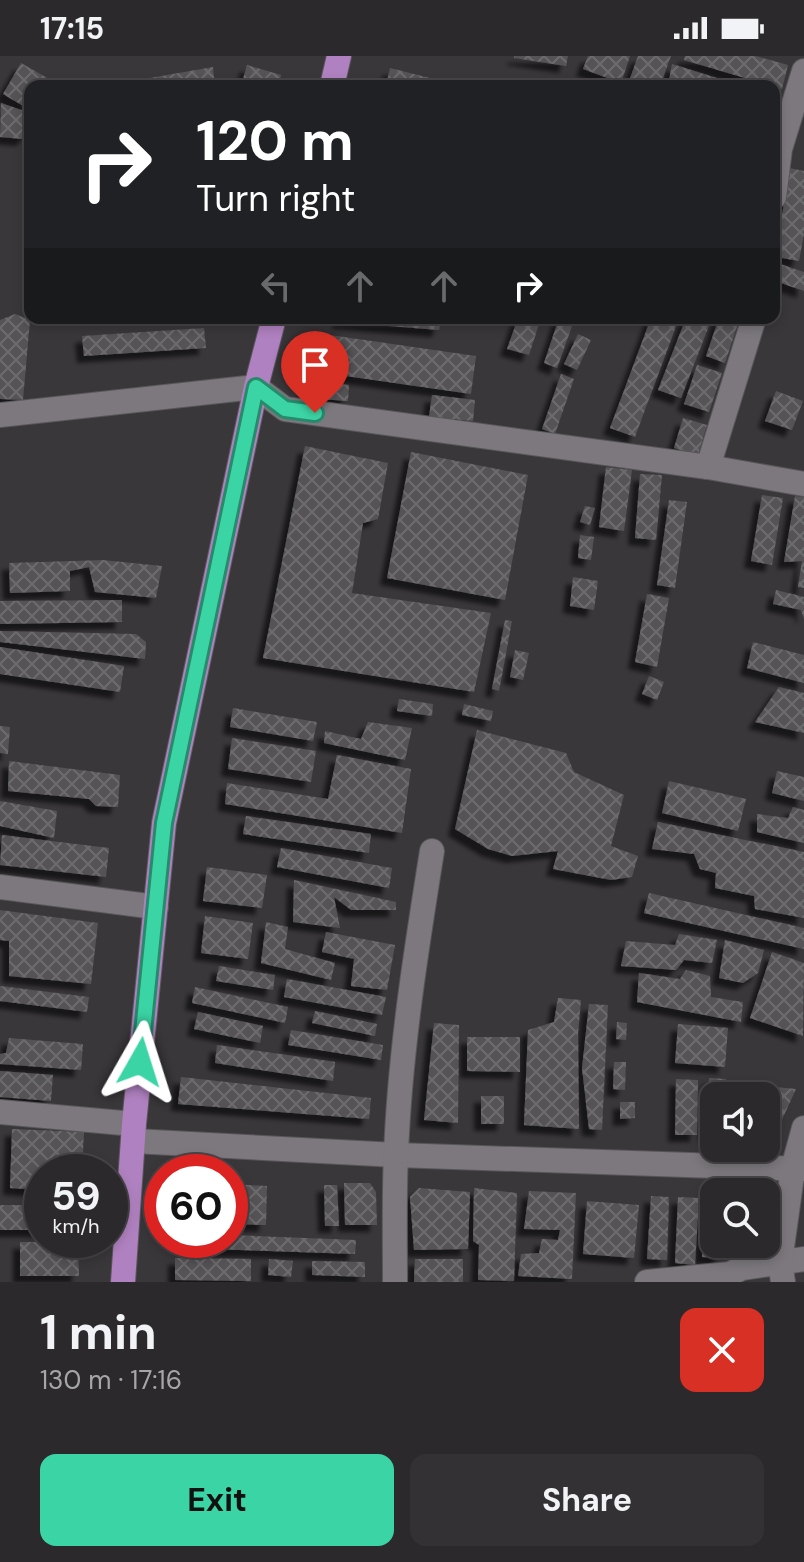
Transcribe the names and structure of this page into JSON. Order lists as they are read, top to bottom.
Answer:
{
  "page": {
    "status": "17:15",
    "turn": ["120 m", "Turn right"],
    "speed": "59 km/h",
    "limit": "60",
    "heading": ["1 min", "130 m · 17:16"],
    "buttons": ["Exit", "Share"]
  }
}
